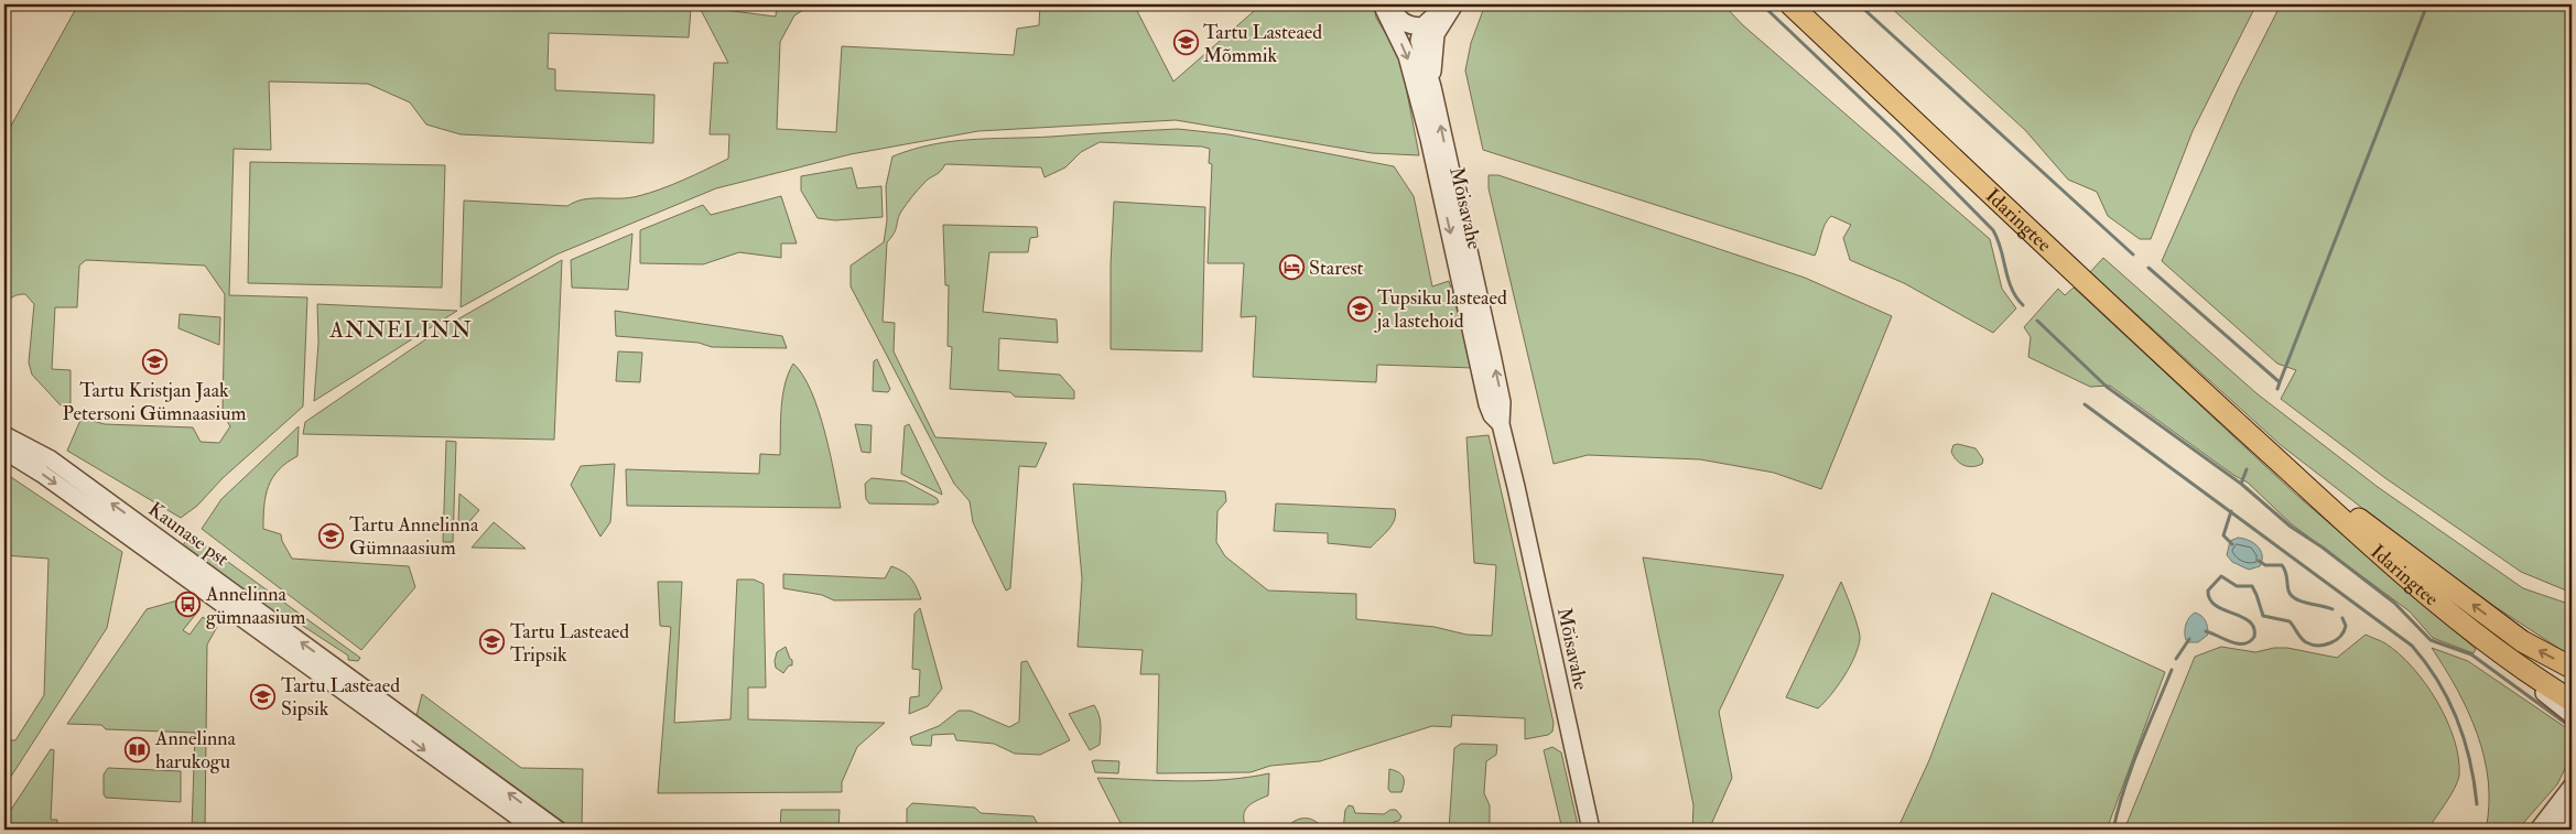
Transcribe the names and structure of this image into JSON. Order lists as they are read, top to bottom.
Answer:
{
  "streets": {
    "main road": ["Idaringtee"],
    "street": ["Mõisavahe", "Kaunase pst"]
  },
  "districts": ["ANNELINN"],
  "places": {
    "school or university": [
      "Tartu Lasteaed Mõmmik",
      "Tupsiku lasteaed ja lastehoid",
      "Tartu Kristjan Jaak Petersoni Gümnaasium",
      "Tartu Annelinna Gümnaasium",
      "Tartu Lasteaed Tripsik",
      "Tartu Lasteaed Sipsik"
    ],
    "hotel": ["Starest"],
    "bus stop": ["Annelinna gümnaasium"],
    "library": ["Annelinna harukogu"]
  }
}
